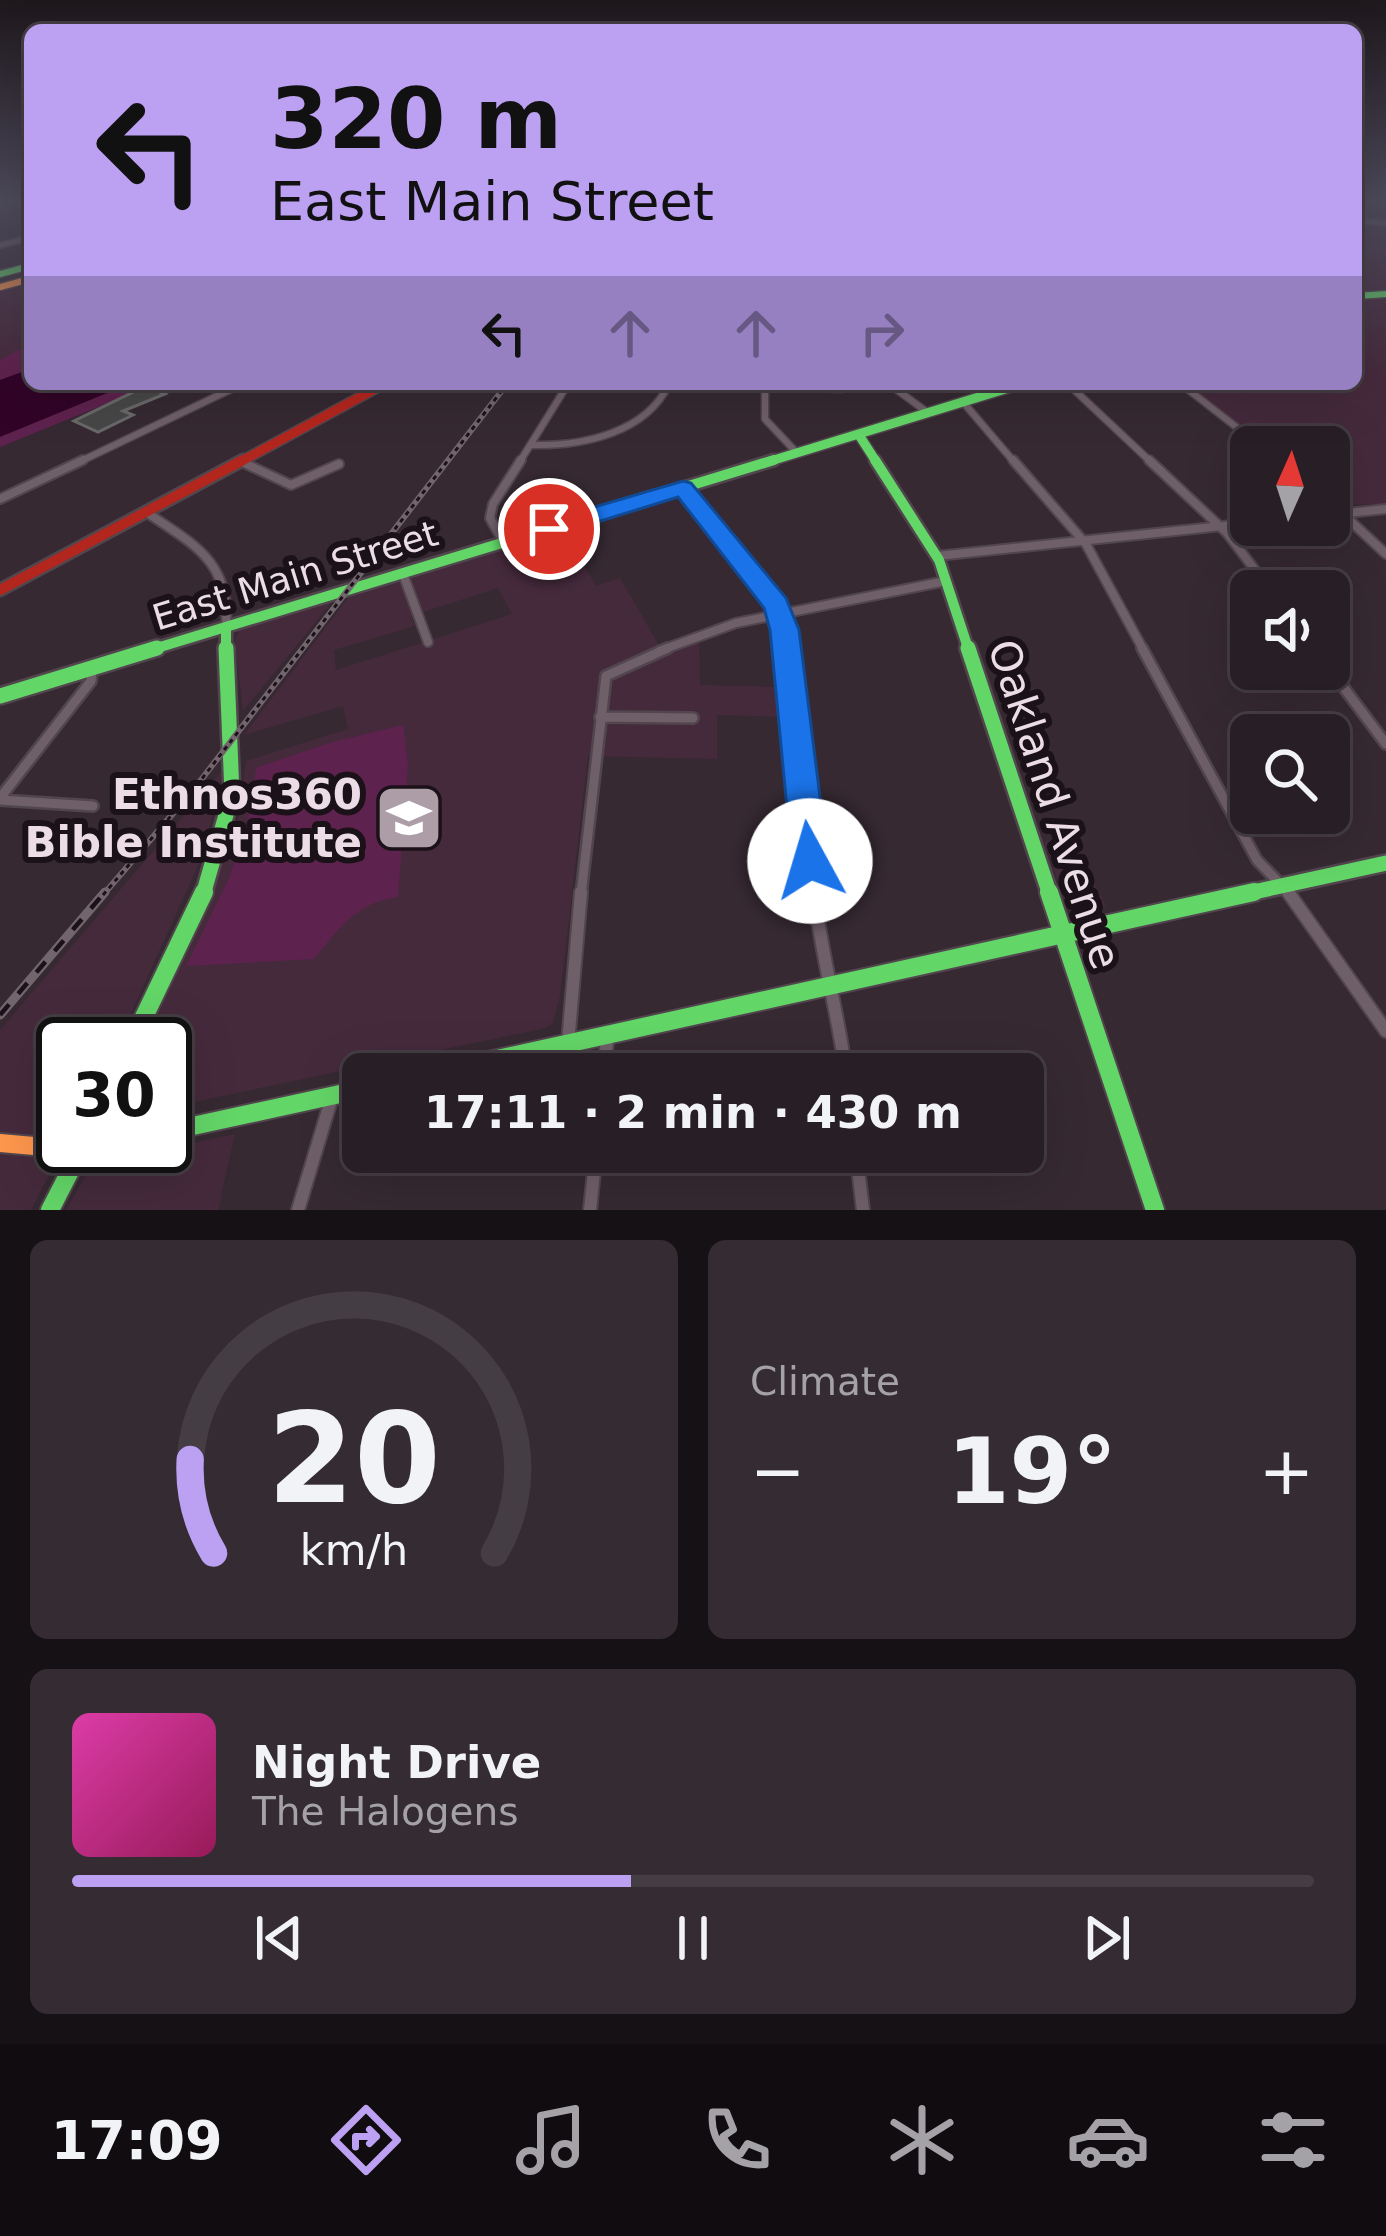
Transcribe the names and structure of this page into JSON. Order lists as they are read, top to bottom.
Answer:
{
  "streets": {
    "main road": ["East Main Street", "Oakland Avenue"]
  },
  "crossings": [
    ["East Main Street", "Oakland Avenue"]
  ],
  "places": {
    "school or university": ["Ethnos360 Bible Institute"]
  },
  "north": "top",
  "page": {
    "turn": ["320 m", "East Main Street"],
    "limit": "30",
    "trip": "17:11 · 2 min · 430 m",
    "tile": "Climate",
    "heat": ["−", "19°", "+"],
    "song": ["Night Drive", "The Halogens"],
    "tabs": "17:09",
    "gauge": ["20", "km/h"]
  }
}
